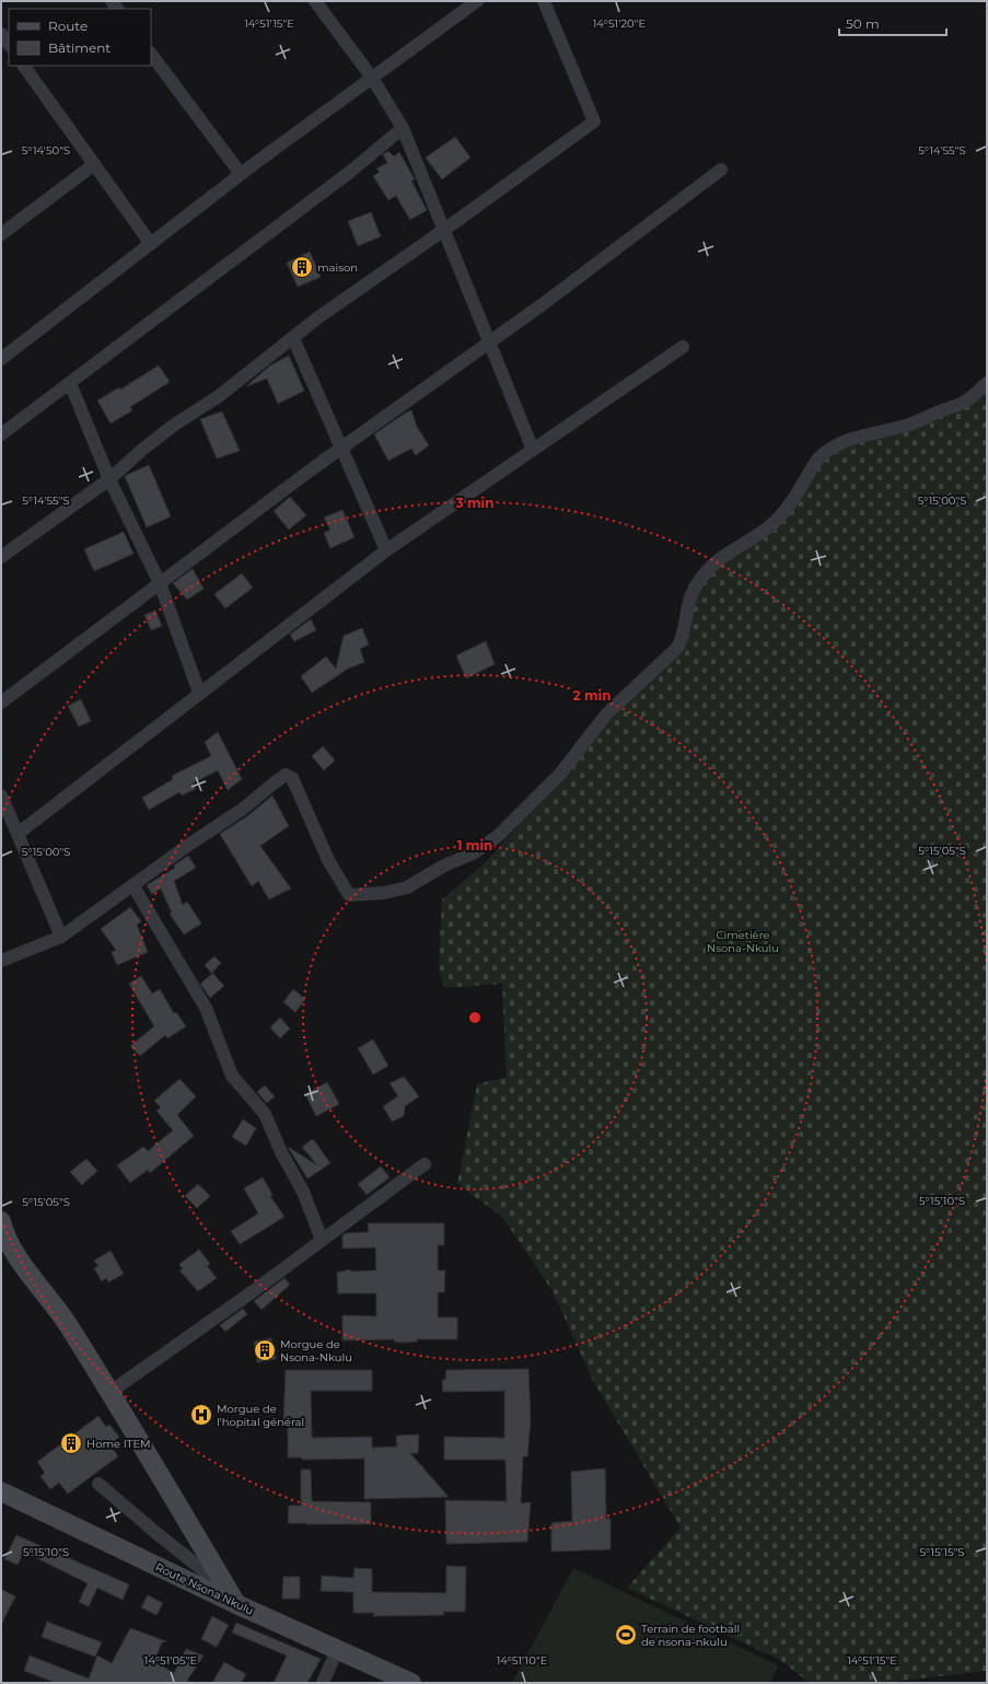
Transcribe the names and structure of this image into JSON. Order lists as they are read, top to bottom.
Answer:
{
  "streets": {
    "street": ["Route Nsona Nkulu"]
  },
  "parks": ["Cimetière Nsona-Nkulu"],
  "places": {
    "building": ["maison", "Morgue de Nsona-Nkulu", "Home ITEM"],
    "hospital": ["Morgue de l'hopital général"],
    "sports": ["Terrain de football de nsona-nkulu"]
  },
  "legend": ["Route", "Bâtiment"],
  "scale_bar": "50 m",
  "coordinates": [
    "14°51'15\"E",
    "14°51'20\"E",
    "5°14'55\"S",
    "5°14'50\"S",
    "5°15'00\"S",
    "5°15'05\"S",
    "5°15'10\"S",
    "5°15'15\"S",
    "14°51'05\"E",
    "14°51'10\"E"
  ],
  "rings": ["3 min", "2 min", "1 min"]
}
